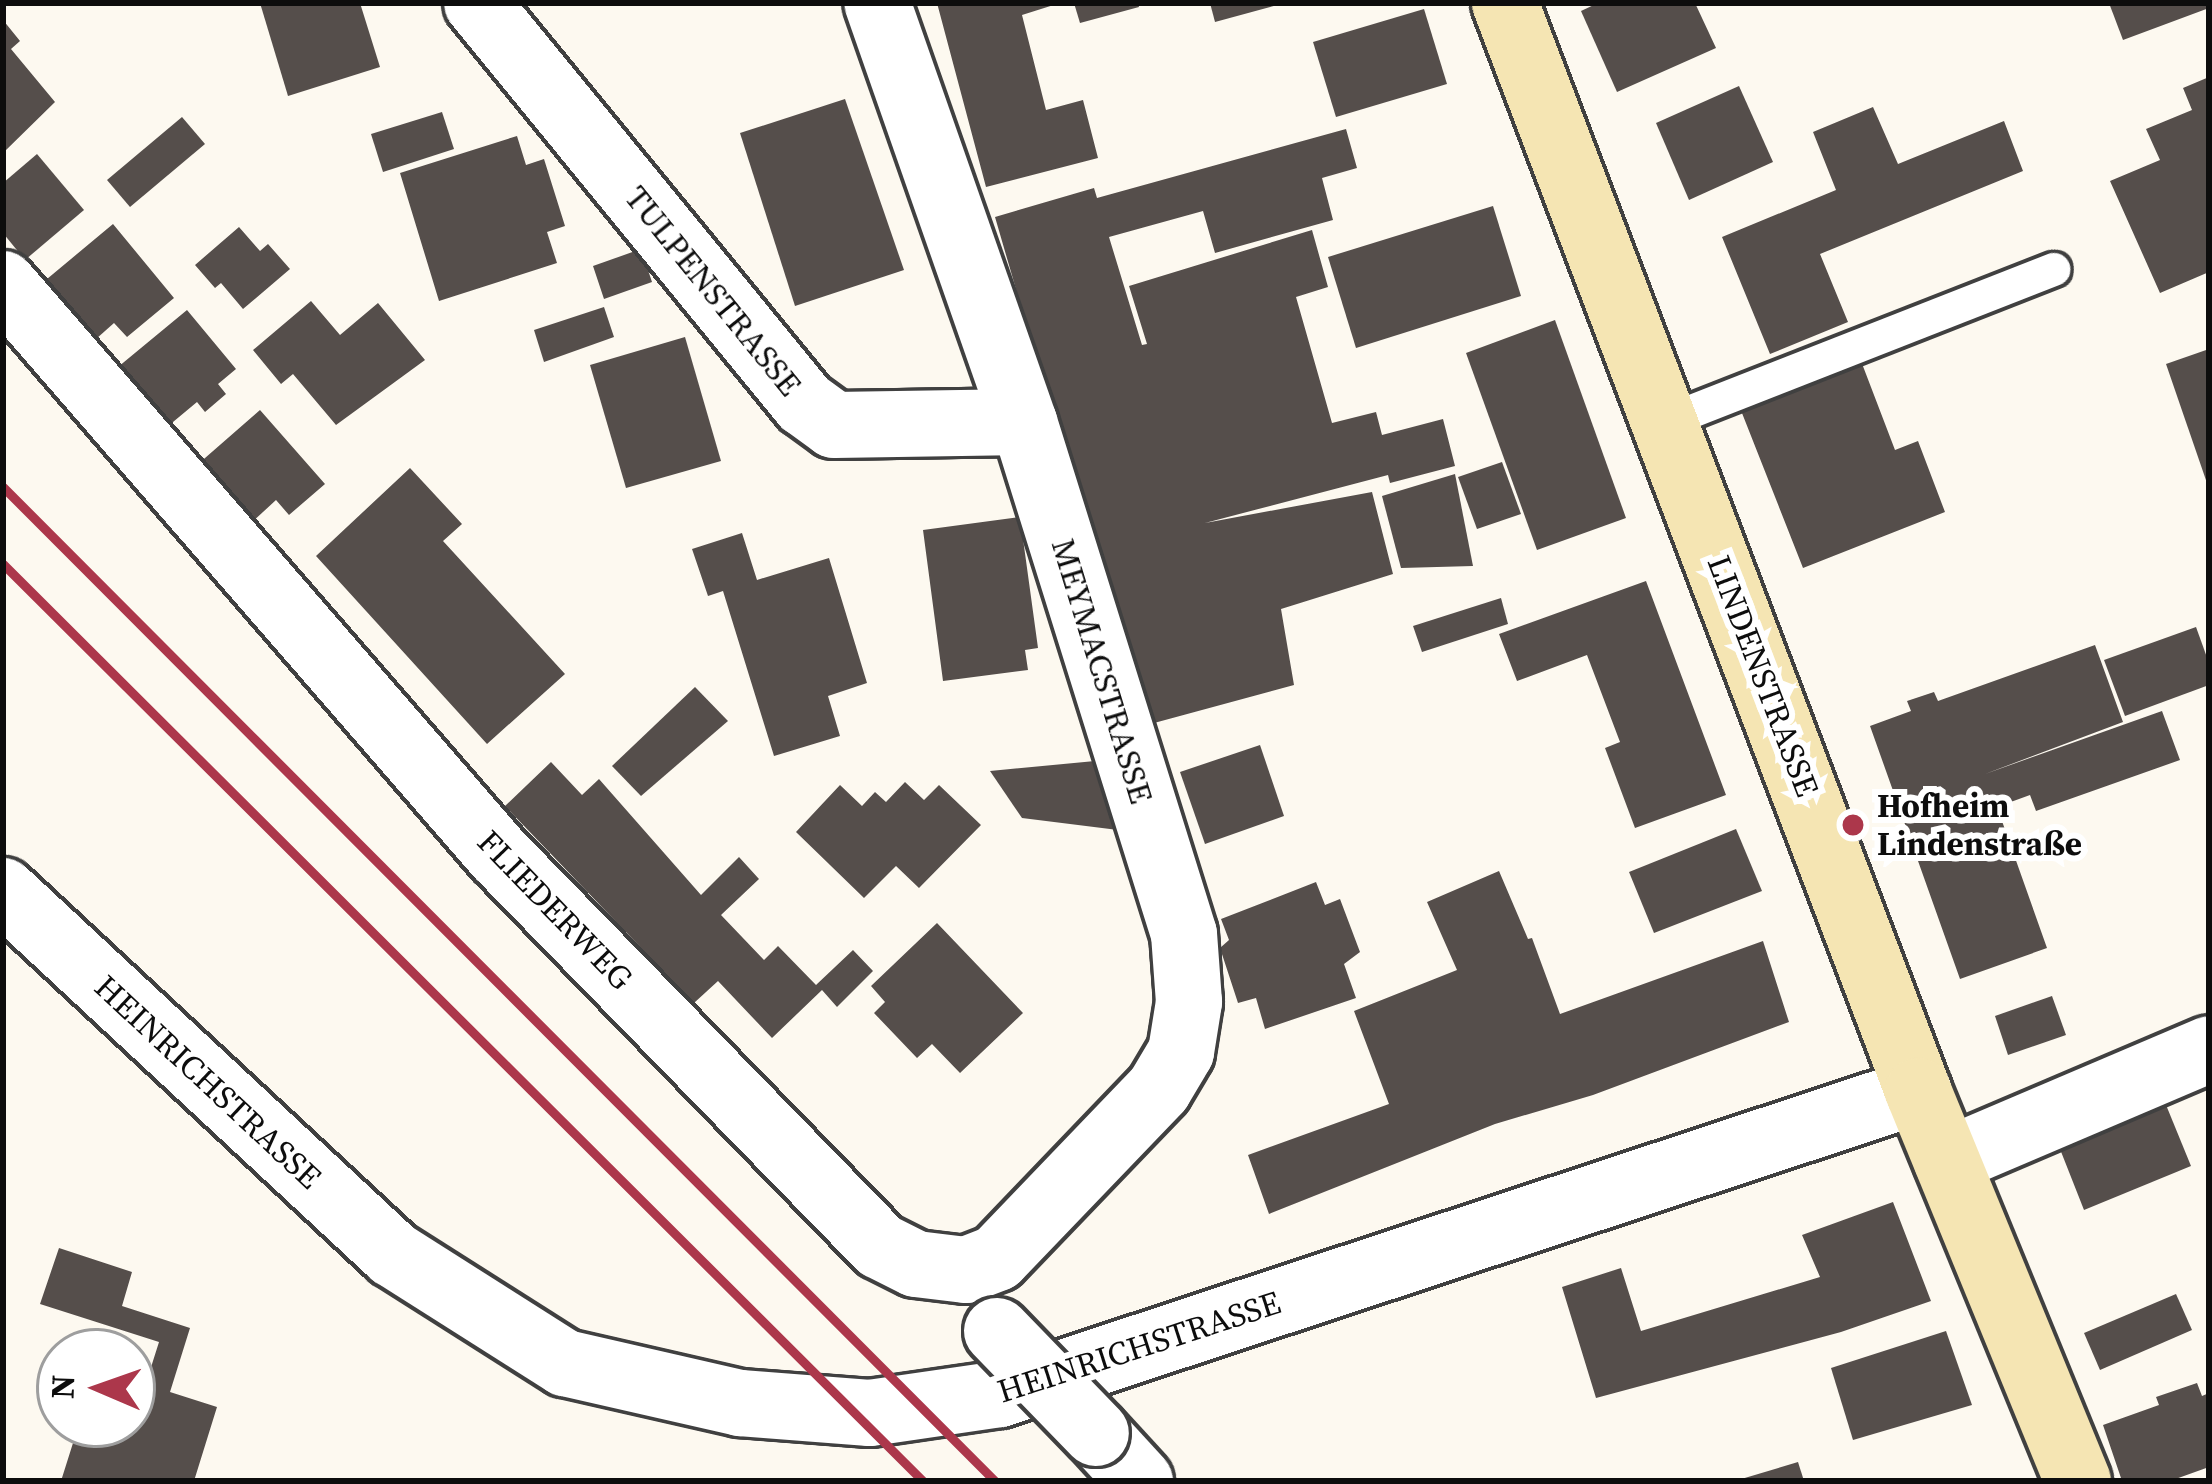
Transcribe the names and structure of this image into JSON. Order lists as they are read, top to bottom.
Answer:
{
  "streets": {
    "main road": ["LINDENSTRASSE"],
    "street": [
      "TULPENSTRASSE",
      "MEYMACSTRASSE",
      "FLIEDERWEG",
      "HEINRICHSTRASSE"
    ]
  },
  "crossings": [
    ["TULPENSTRASSE", "MEYMACSTRASSE"],
    ["MEYMACSTRASSE", "FLIEDERWEG"],
    ["LINDENSTRASSE", "HEINRICHSTRASSE"]
  ],
  "places": ["Hofheim Lindenstraße"],
  "north": "left"
}
